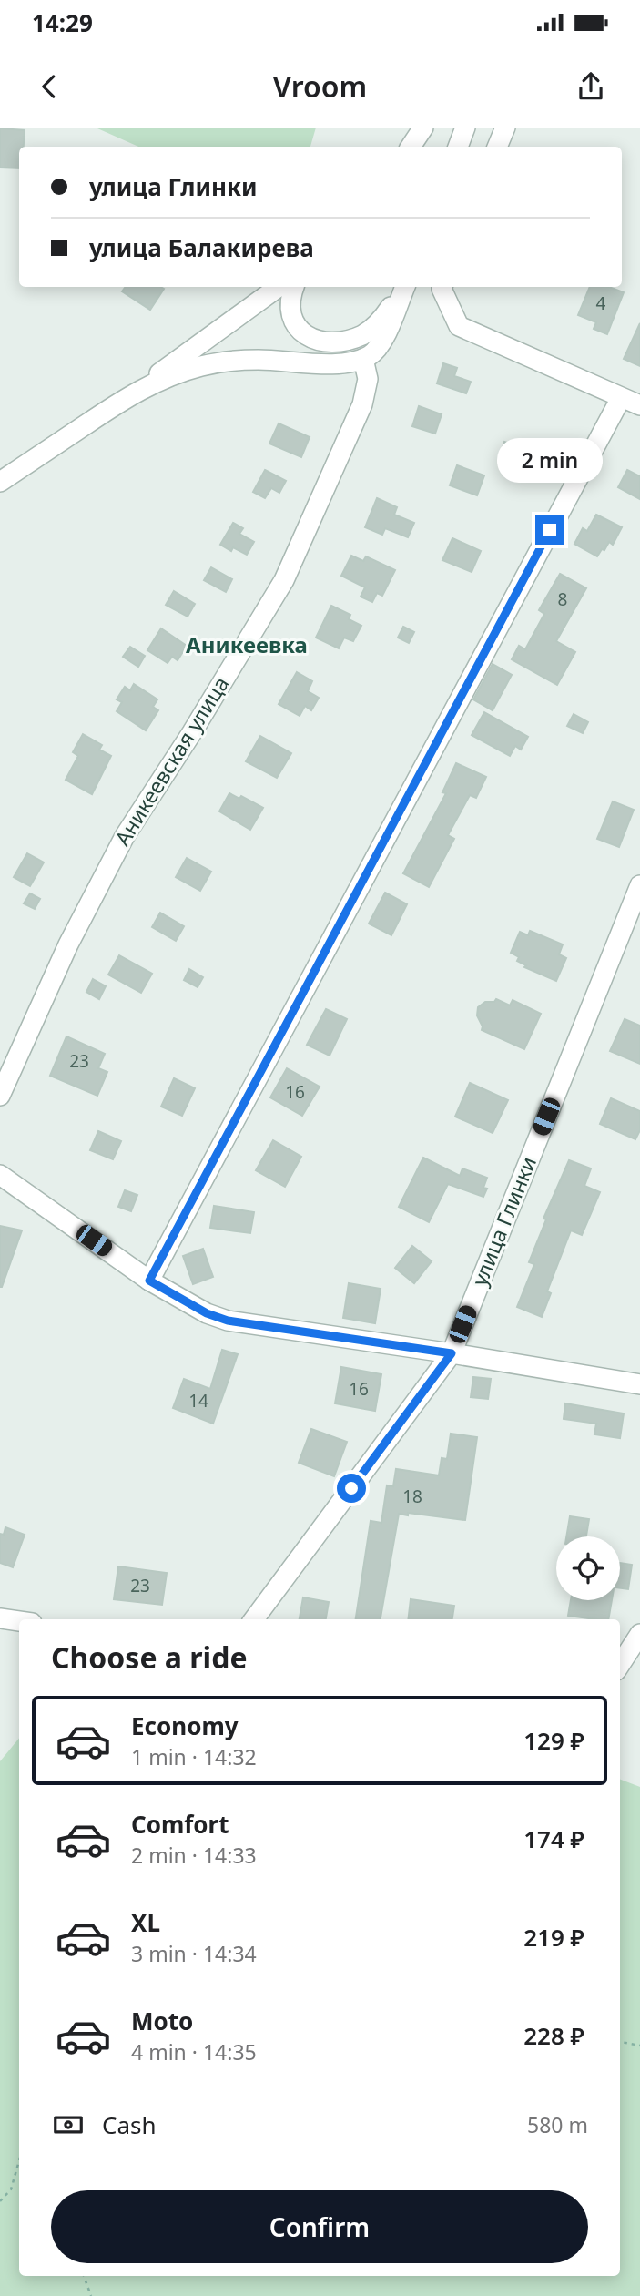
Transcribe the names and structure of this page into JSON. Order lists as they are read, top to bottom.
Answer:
{
  "streets": {
    "street": ["Аникеевская улица", "улица Глинки"]
  },
  "districts": ["Аникеевка"],
  "house_numbers": [
    "4",
    "8",
    "23",
    "16",
    "16",
    "14",
    "18",
    "23"
  ],
  "page": {
    "status": "14:29",
    "header": "Vroom",
    "banner": ["улица Глинки", "улица Балакирева"],
    "bubble": "2 min",
    "heading": "Choose a ride",
    "list": [
      {
        "name": "Economy",
        "note": "1 min · 14:32",
        "value": "129 ₽"
      },
      {
        "name": "Comfort",
        "note": "2 min · 14:33",
        "value": "174 ₽"
      },
      {
        "name": "XL",
        "note": "3 min · 14:34",
        "value": "219 ₽"
      },
      {
        "name": "Moto",
        "note": "4 min · 14:35",
        "value": "228 ₽"
      }
    ],
    "pay": ["Cash", "580 m"],
    "buttons": "Confirm"
  }
}
